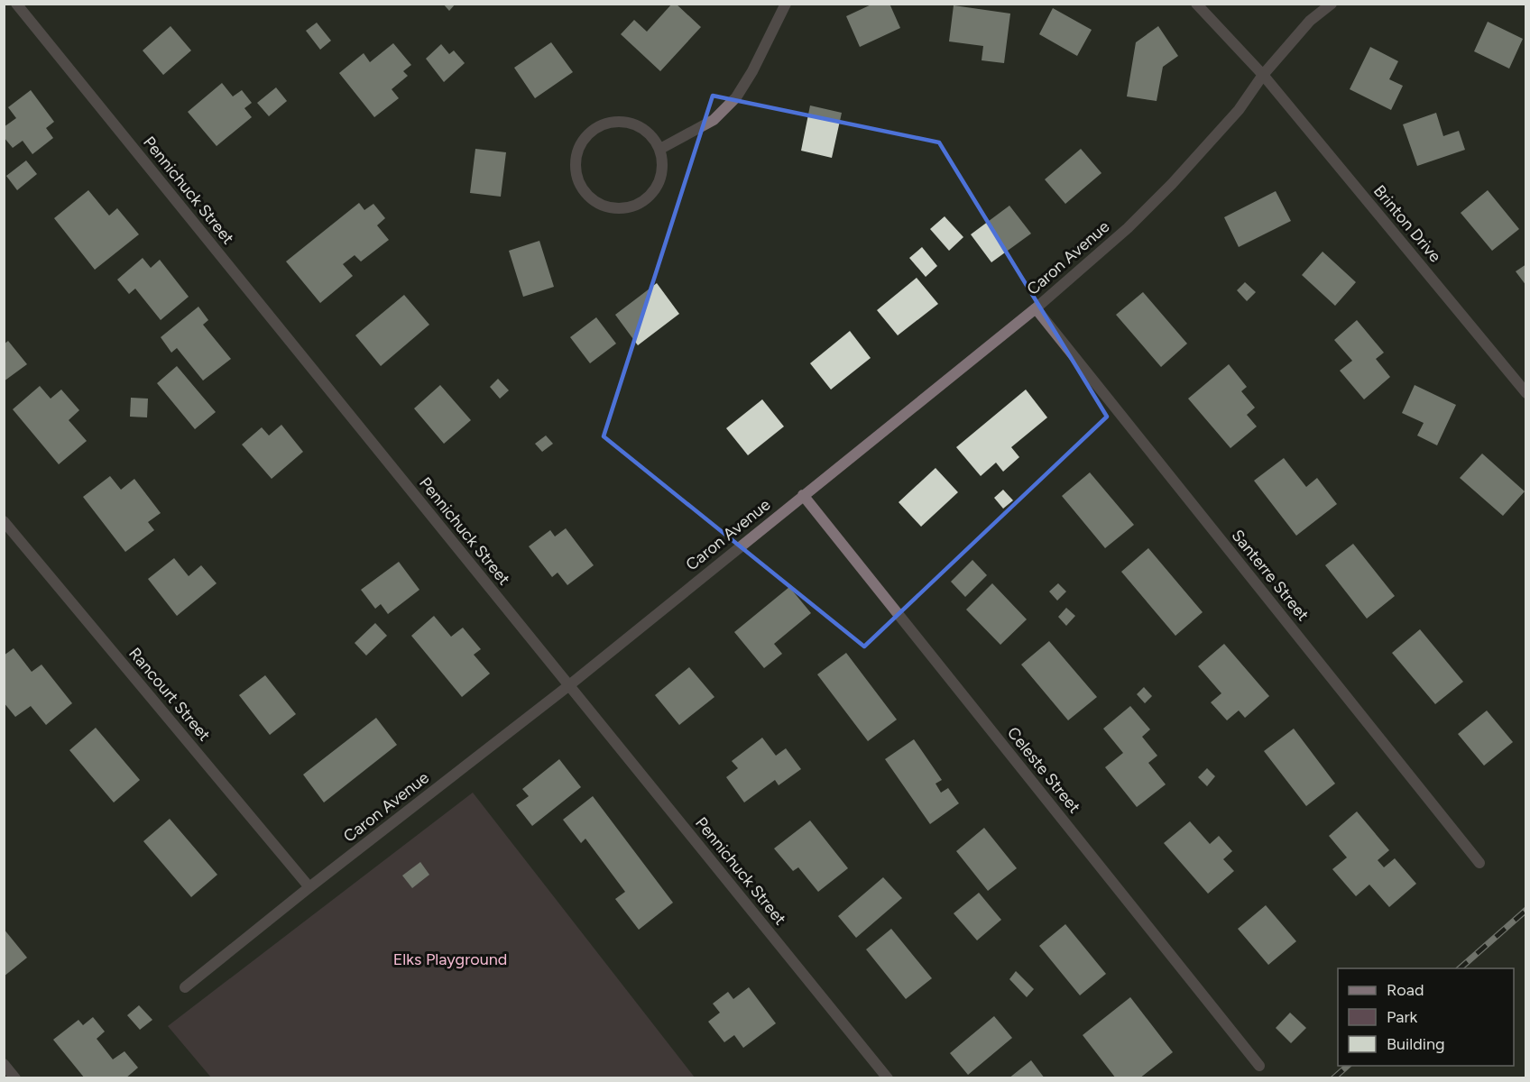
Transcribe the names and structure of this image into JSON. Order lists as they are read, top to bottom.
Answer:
{
  "streets": {
    "street": [
      "Pennichuck Street",
      "Brinton Drive",
      "Caron Avenue",
      "Santerre Street",
      "Rancourt Street",
      "Celeste Street"
    ]
  },
  "crossings": [
    ["Pennichuck Street", "Caron Avenue"],
    ["Brinton Drive", "Caron Avenue"],
    ["Caron Avenue", "Santerre Street"],
    ["Caron Avenue", "Rancourt Street"],
    ["Caron Avenue", "Celeste Street"]
  ],
  "parks": ["Elks Playground"],
  "legend": ["Road", "Park", "Building"]
}
